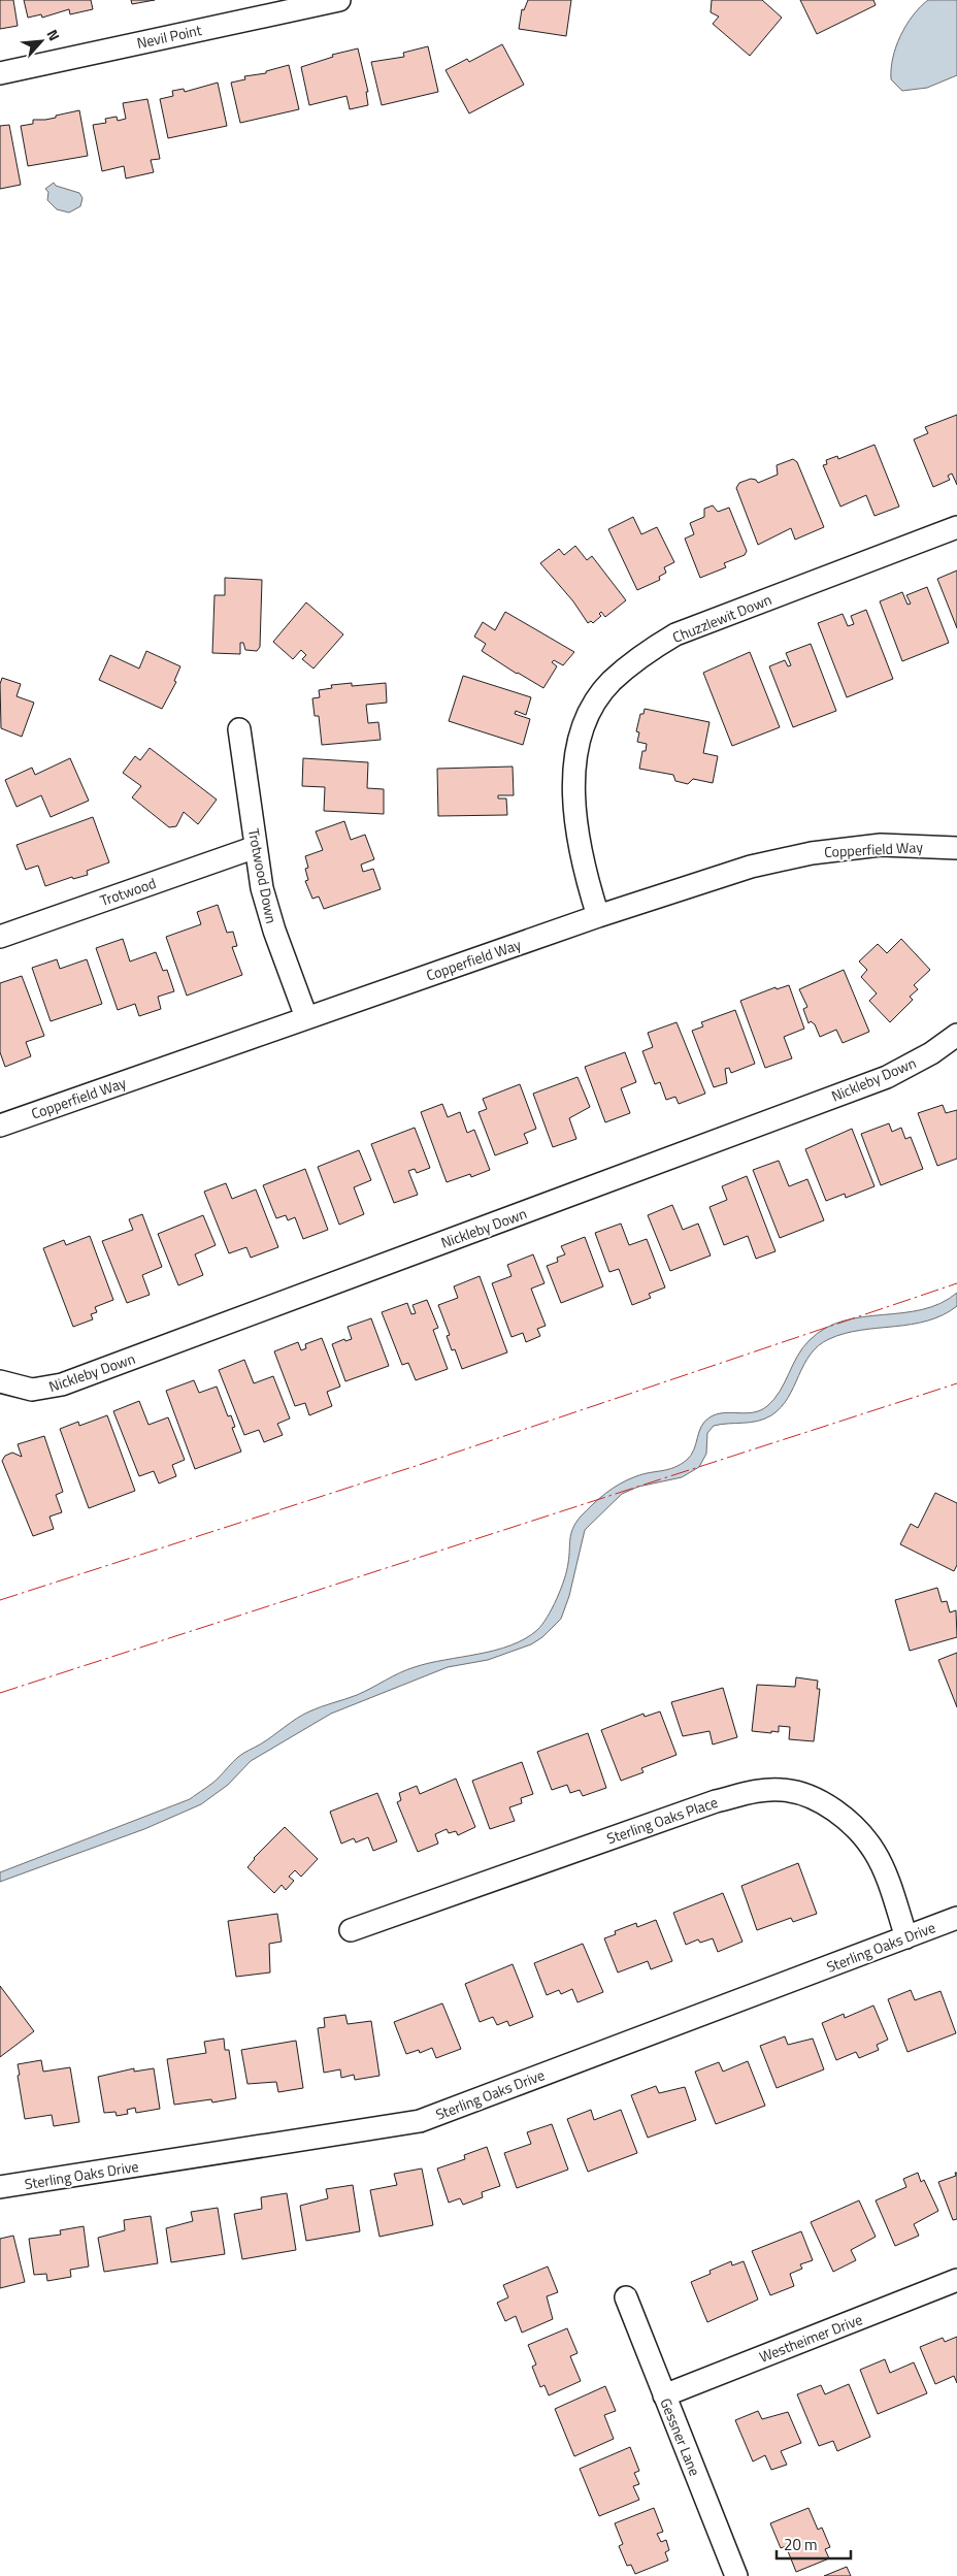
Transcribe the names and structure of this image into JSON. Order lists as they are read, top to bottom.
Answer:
{
  "streets": {
    "street": [
      "Nevil Point",
      "Chuzzlewit Down",
      "Copperfield Way",
      "Trotwood Down",
      "Trotwood",
      "Nickleby Down",
      "Sterling Oaks Place",
      "Sterling Oaks Drive",
      "Westheimer Drive",
      "Gessner Lane"
    ]
  },
  "crossings": [
    ["Chuzzlewit Down", "Copperfield Way"],
    ["Copperfield Way", "Trotwood Down"],
    ["Trotwood Down", "Trotwood"],
    ["Sterling Oaks Place", "Sterling Oaks Drive"],
    ["Westheimer Drive", "Gessner Lane"]
  ],
  "scale_bar": "20 m",
  "north": "top right"
}
